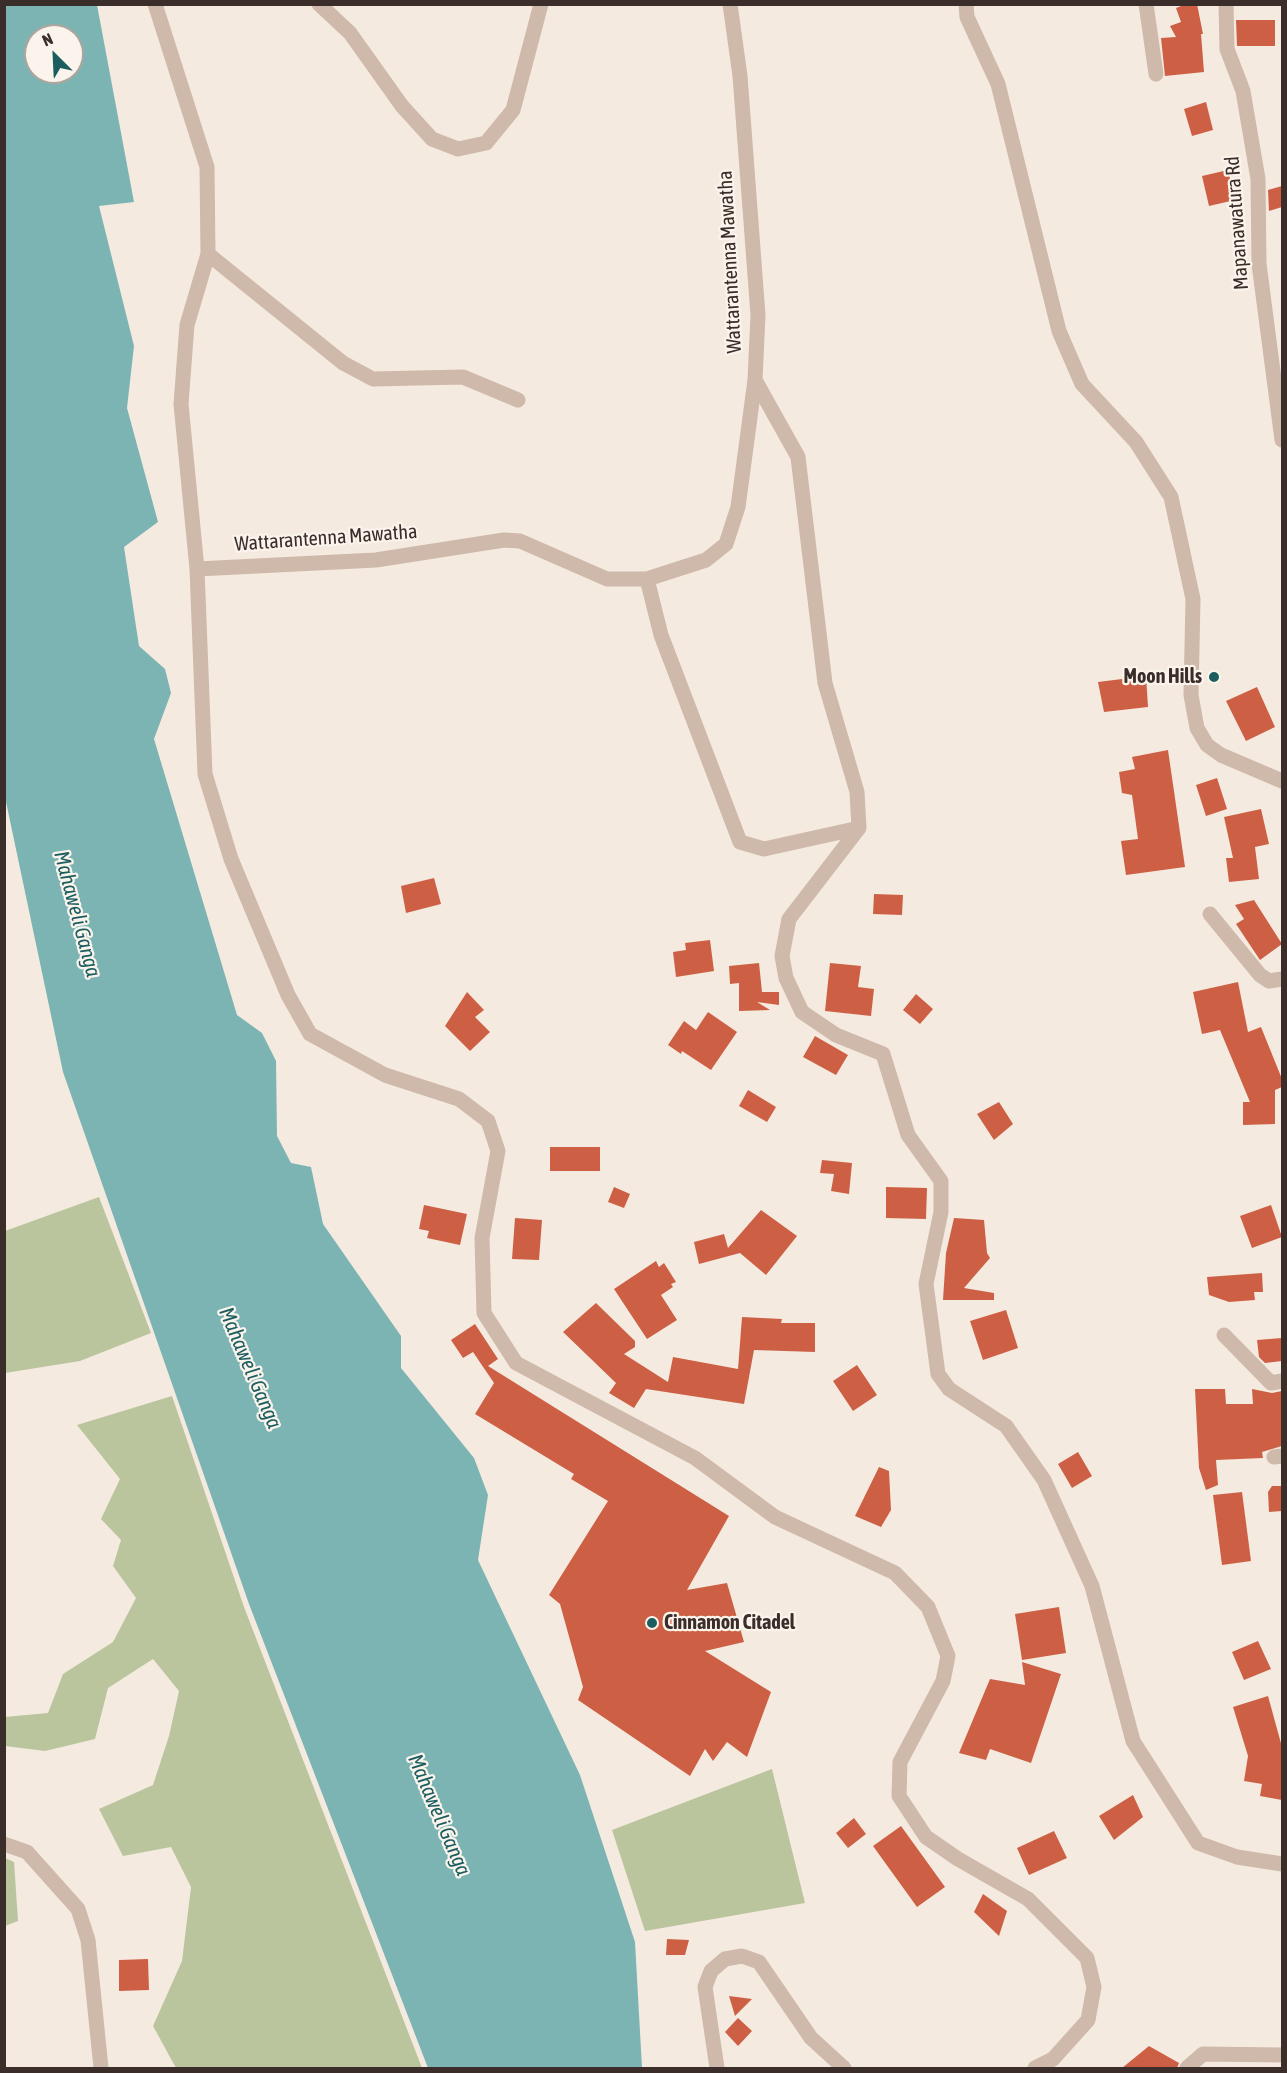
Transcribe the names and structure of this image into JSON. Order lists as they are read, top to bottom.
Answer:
{
  "streets": {
    "street": ["Mapanawatura Rd", "Wattarantenna Mawatha"]
  },
  "water": ["Mahaweli Ganga"],
  "places": ["Moon Hills", "Cinnamon Citadel"],
  "north": "top left"
}
